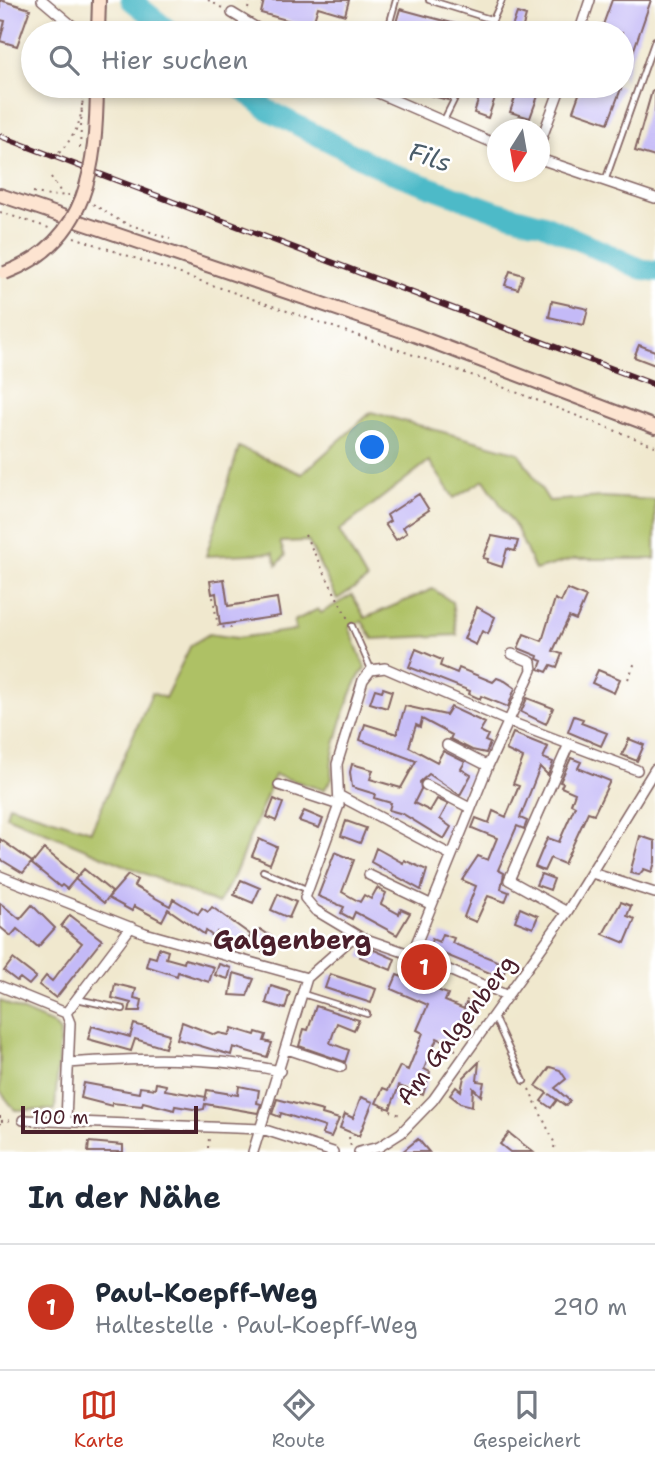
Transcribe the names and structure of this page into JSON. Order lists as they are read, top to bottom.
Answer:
{
  "streets": {
    "street": ["Am Galgenberg"]
  },
  "districts": ["Galgenberg"],
  "water": ["Fils"],
  "scale_bar": "100 m",
  "north": "bottom",
  "page": {
    "search": "Hier suchen",
    "pins": "1",
    "scale": "100 m",
    "heading": "In der Nähe",
    "list": [
      {
        "mark": "1",
        "name": "Paul-Koepff-Weg",
        "note": "Haltestelle · Paul-Koepff-Weg",
        "value": "290 m"
      }
    ],
    "nav": ["Karte", "Route", "Gespeichert"]
  }
}
